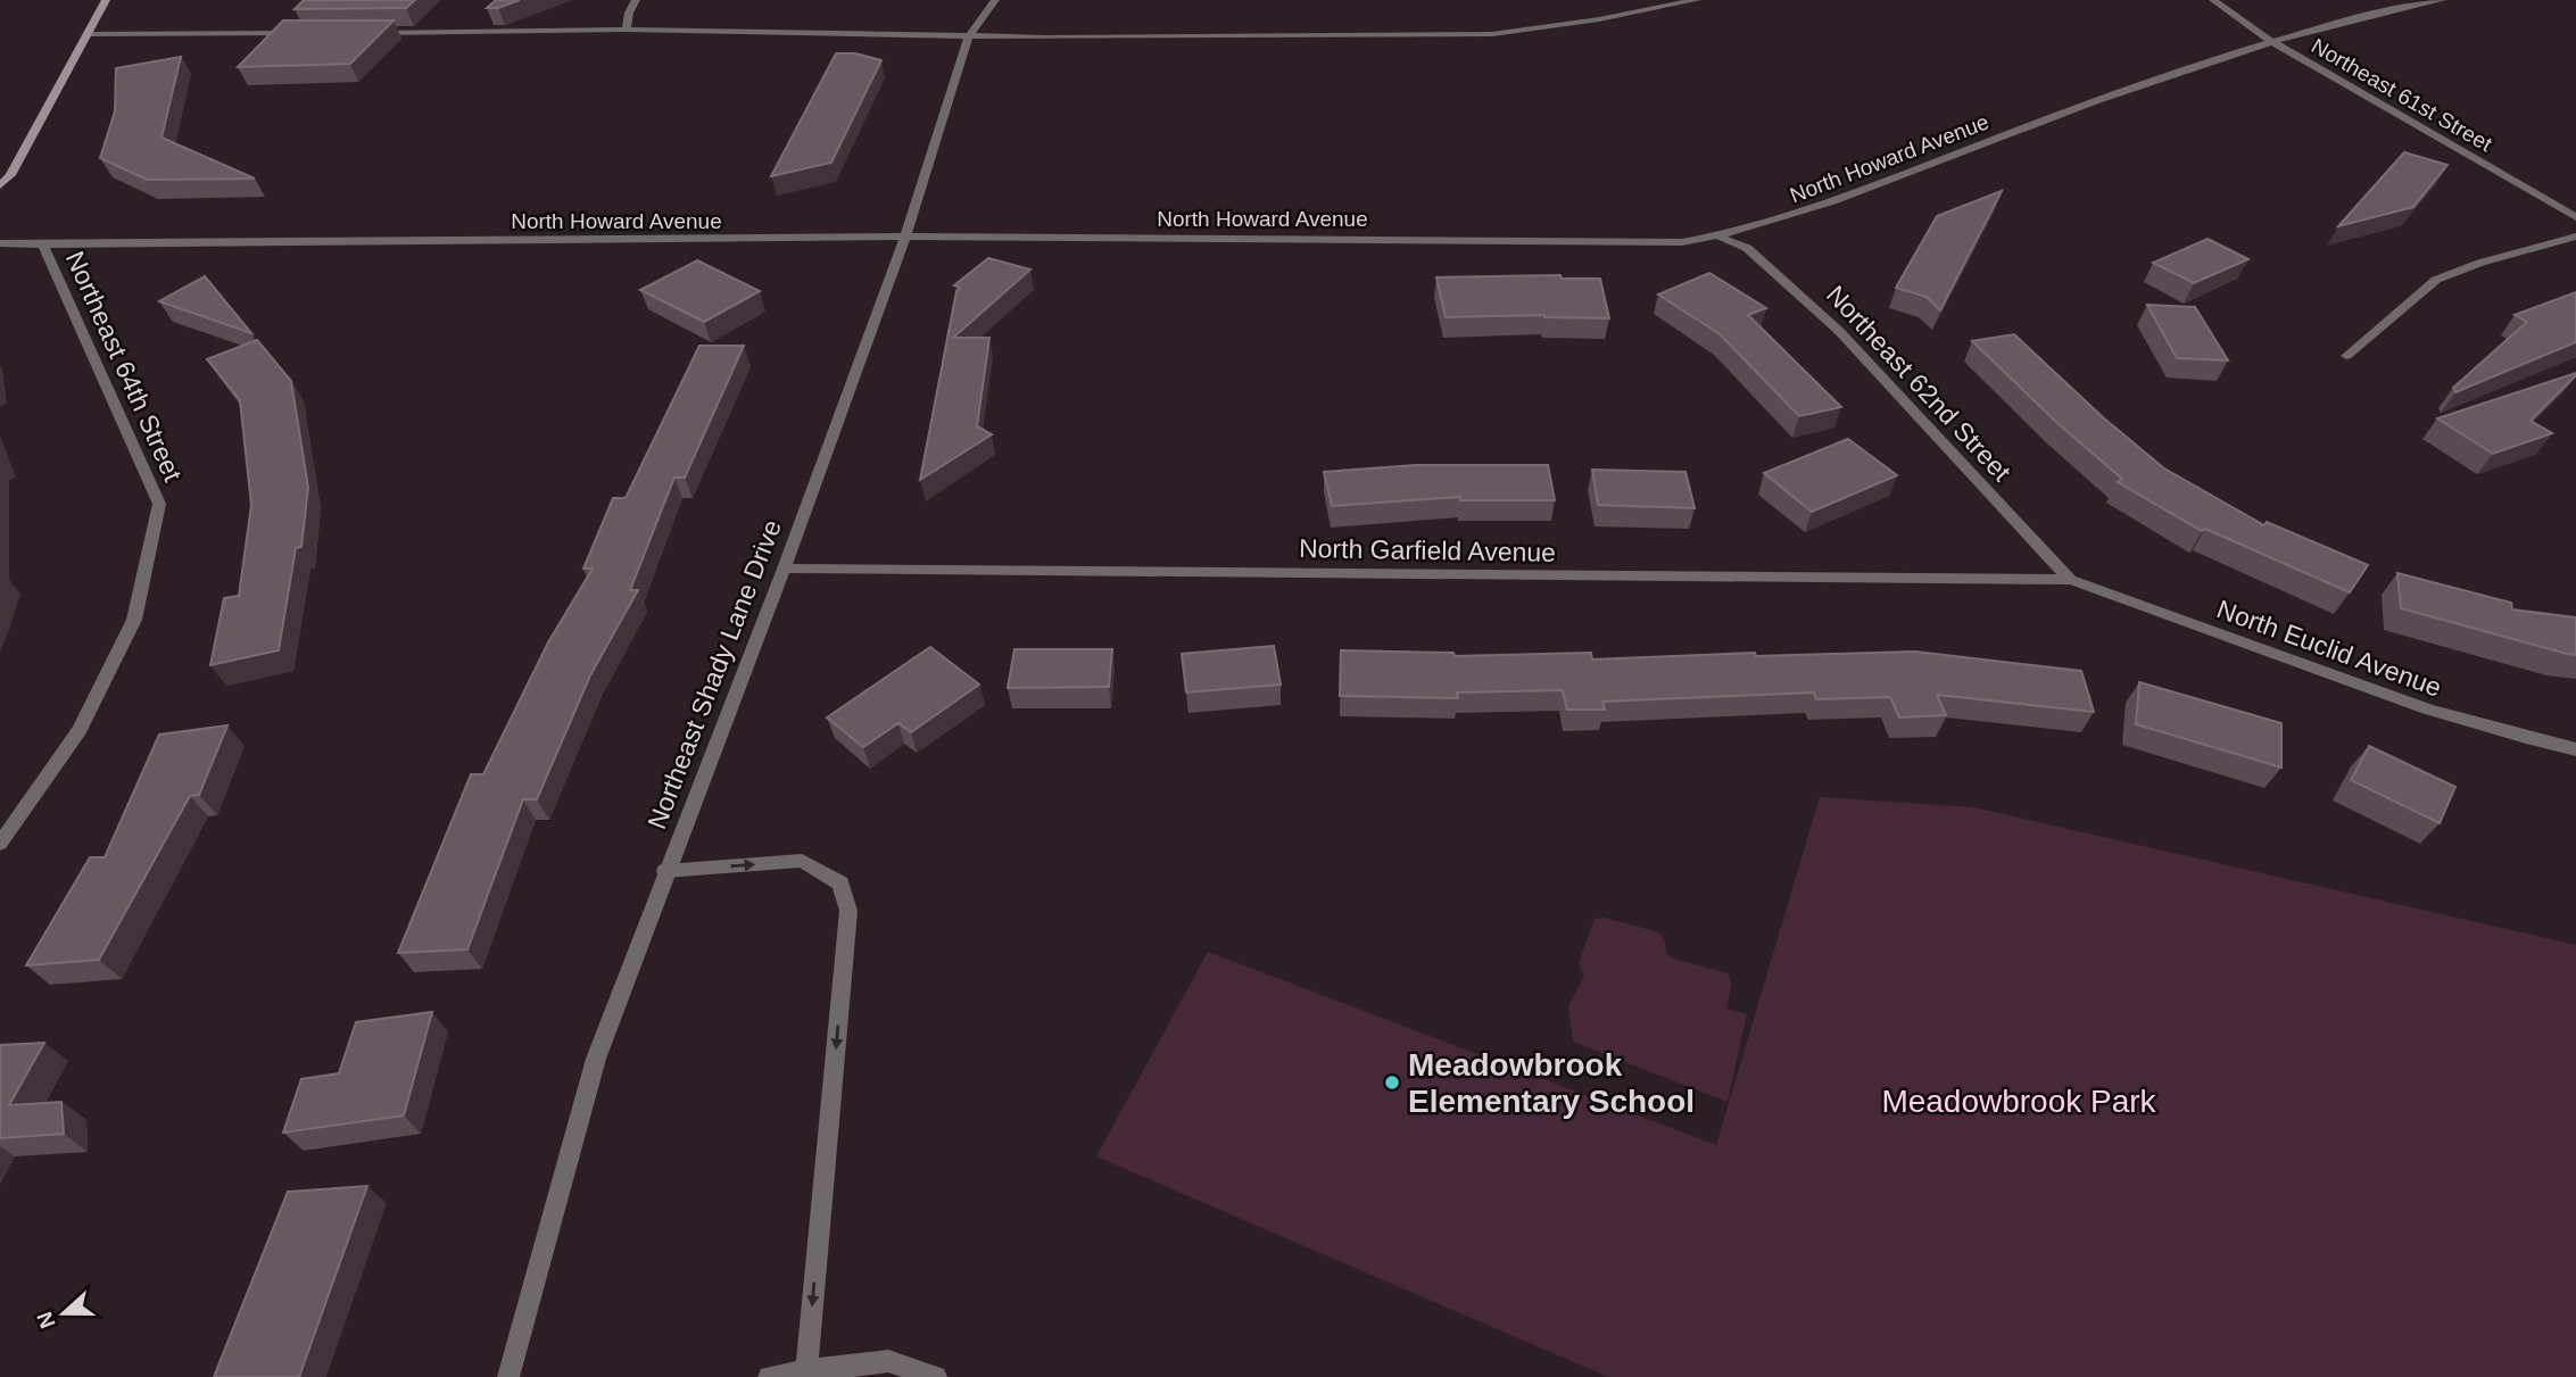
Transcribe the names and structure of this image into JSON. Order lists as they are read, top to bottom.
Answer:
{
  "streets": {
    "street": [
      "Northeast 61st Street",
      "North Howard Avenue",
      "Northeast 64th Street",
      "Northeast 62nd Street",
      "North Garfield Avenue",
      "North Euclid Avenue",
      "Northeast Shady Lane Drive"
    ]
  },
  "crossings": [
    ["Northeast 61st Street", "North Howard Avenue"],
    ["North Howard Avenue", "Northeast 64th Street"],
    ["North Howard Avenue", "Northeast 62nd Street"],
    ["North Howard Avenue", "Northeast Shady Lane Drive"],
    ["Northeast 62nd Street", "North Garfield Avenue"],
    ["Northeast 62nd Street", "North Euclid Avenue"],
    ["North Garfield Avenue", "North Euclid Avenue"],
    ["North Garfield Avenue", "Northeast Shady Lane Drive"]
  ],
  "parks": ["Meadowbrook Park"],
  "places": ["Meadowbrook Elementary School"],
  "north": "left"
}
